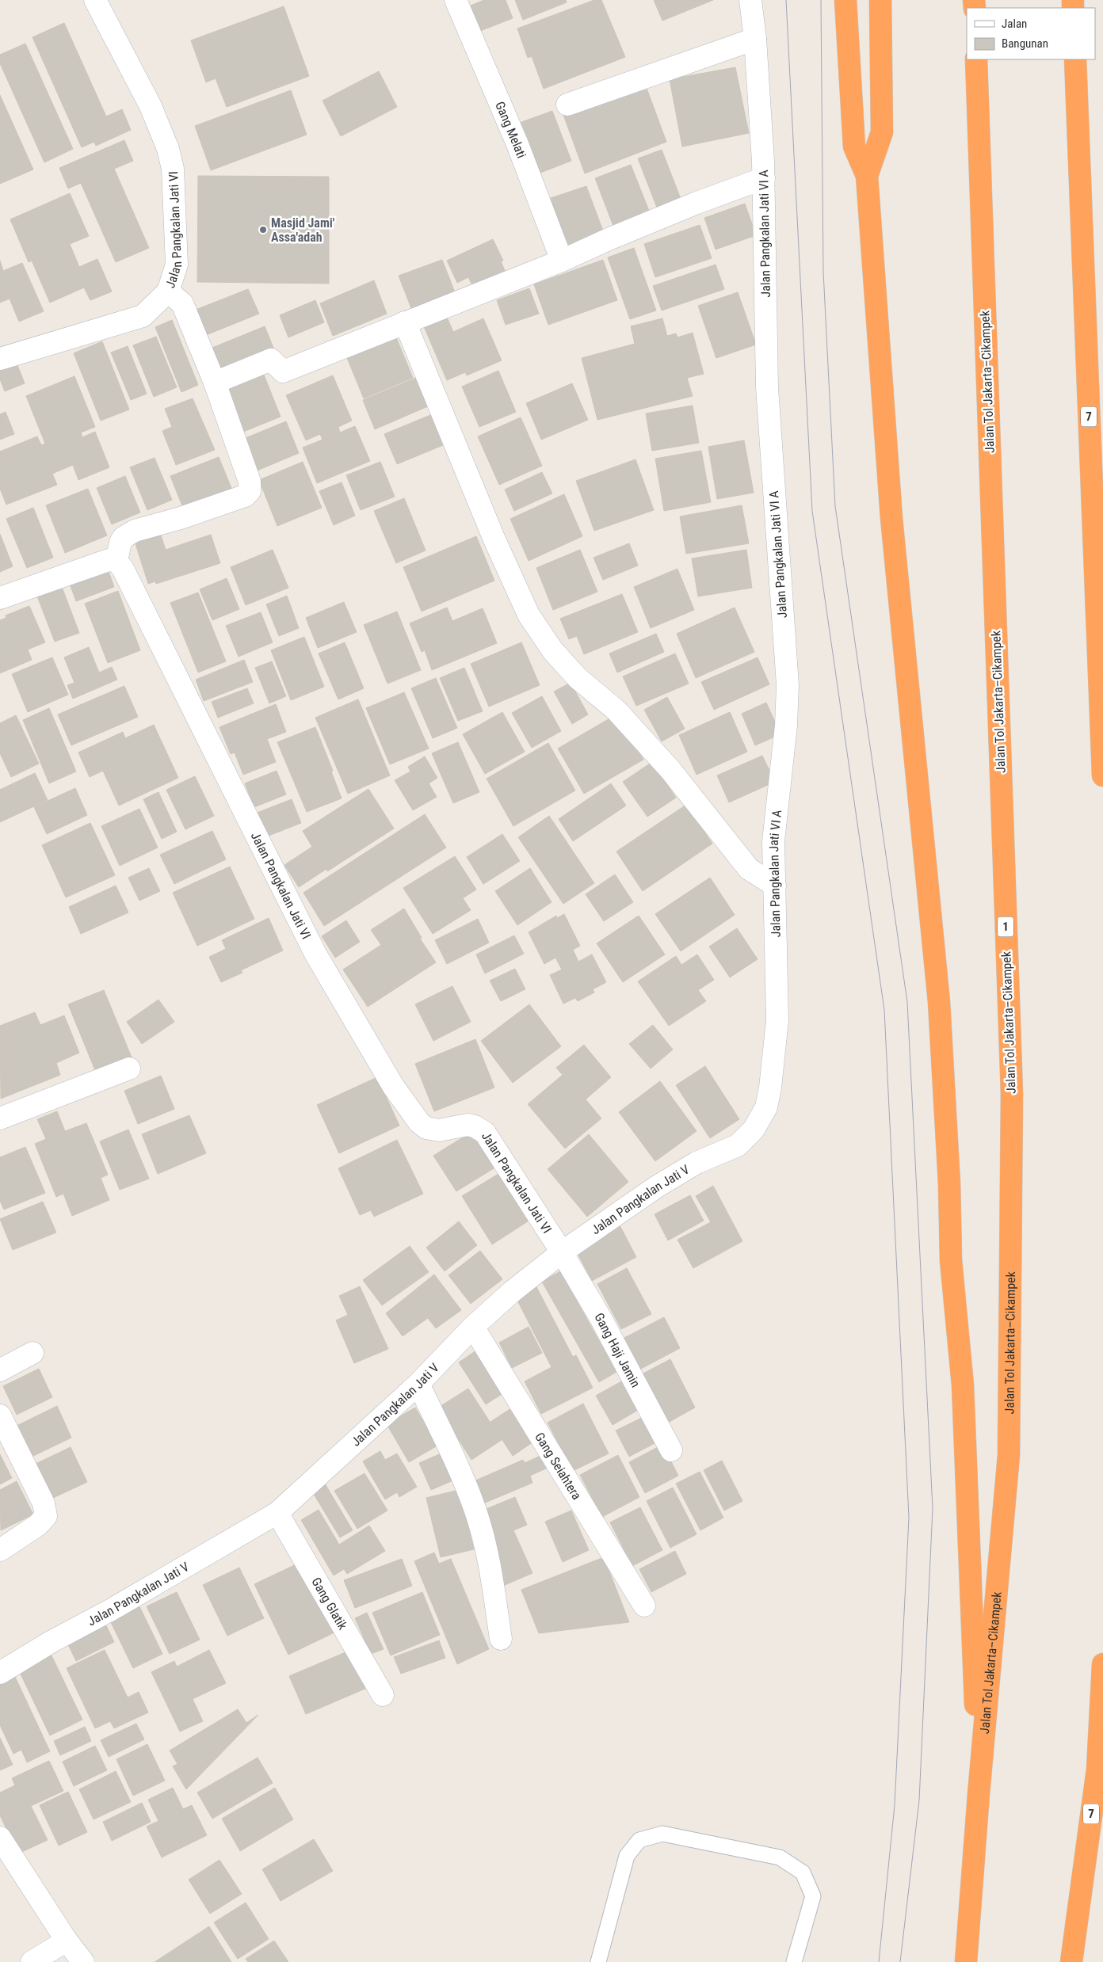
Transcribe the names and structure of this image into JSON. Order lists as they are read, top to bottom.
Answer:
{
  "streets": {
    "highway": ["Jalan Tol Jakarta–Cikampek", "7", "1"],
    "street": [
      "Gang Melati",
      "Jalan Pangkalan Jati VI",
      "Jalan Pangkalan Jati VI A",
      "Jalan Pangkalan Jati V",
      "Gang Haji Jamin",
      "Gang Seiahtera",
      "Gang Glatik"
    ]
  },
  "crossings": [
    ["Jalan Pangkalan Jati VI", "Jalan Pangkalan Jati V"],
    ["Jalan Pangkalan Jati VI", "Gang Haji Jamin"],
    ["Jalan Pangkalan Jati VI A", "Jalan Pangkalan Jati V"],
    ["Jalan Pangkalan Jati V", "Gang Haji Jamin"],
    ["Jalan Pangkalan Jati V", "Gang Seiahtera"],
    ["Jalan Pangkalan Jati V", "Gang Glatik"]
  ],
  "places": ["Masjid Jami' Assa'adah"],
  "legend": ["Jalan", "Bangunan"]
}
